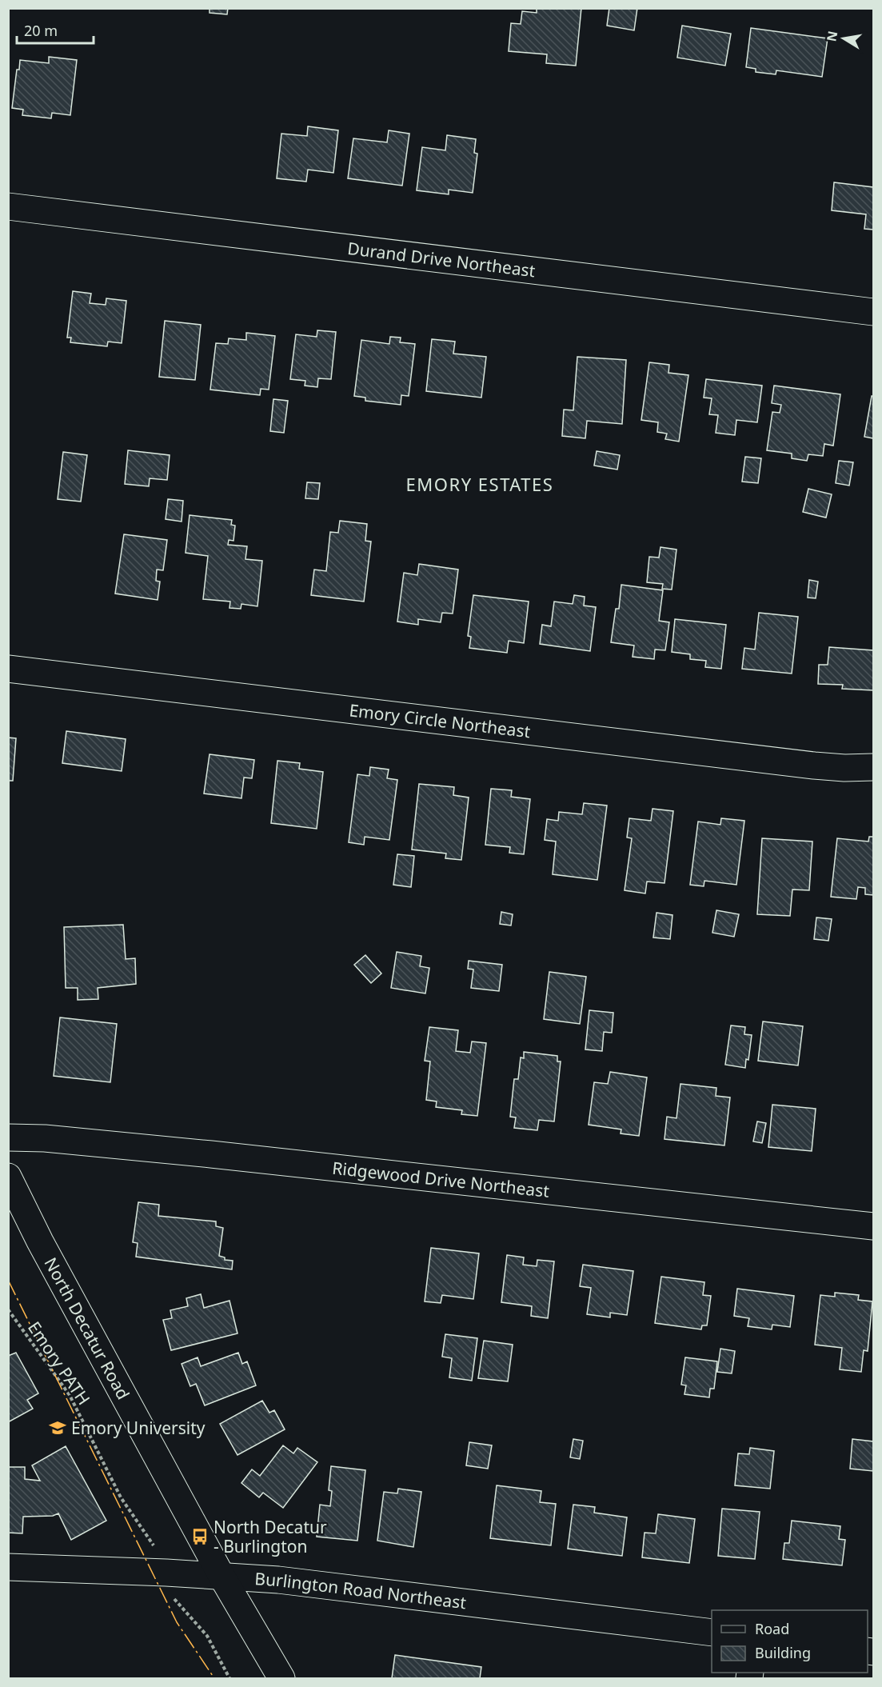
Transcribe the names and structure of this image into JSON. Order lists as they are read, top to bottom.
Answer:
{
  "streets": {
    "street": [
      "Durand Drive Northeast",
      "Emory Circle Northeast",
      "Ridgewood Drive Northeast",
      "North Decatur Road",
      "Burlington Road Northeast"
    ],
    "path": ["Emory PATH"]
  },
  "crossings": [
    ["North Decatur Road", "Burlington Road Northeast"]
  ],
  "districts": ["EMORY ESTATES"],
  "places": {
    "school or university": ["Emory University"],
    "bus stop": ["North Decatur - Burlington"]
  },
  "legend": ["Road", "Building"],
  "scale_bar": "20 m",
  "north": "left"
}
